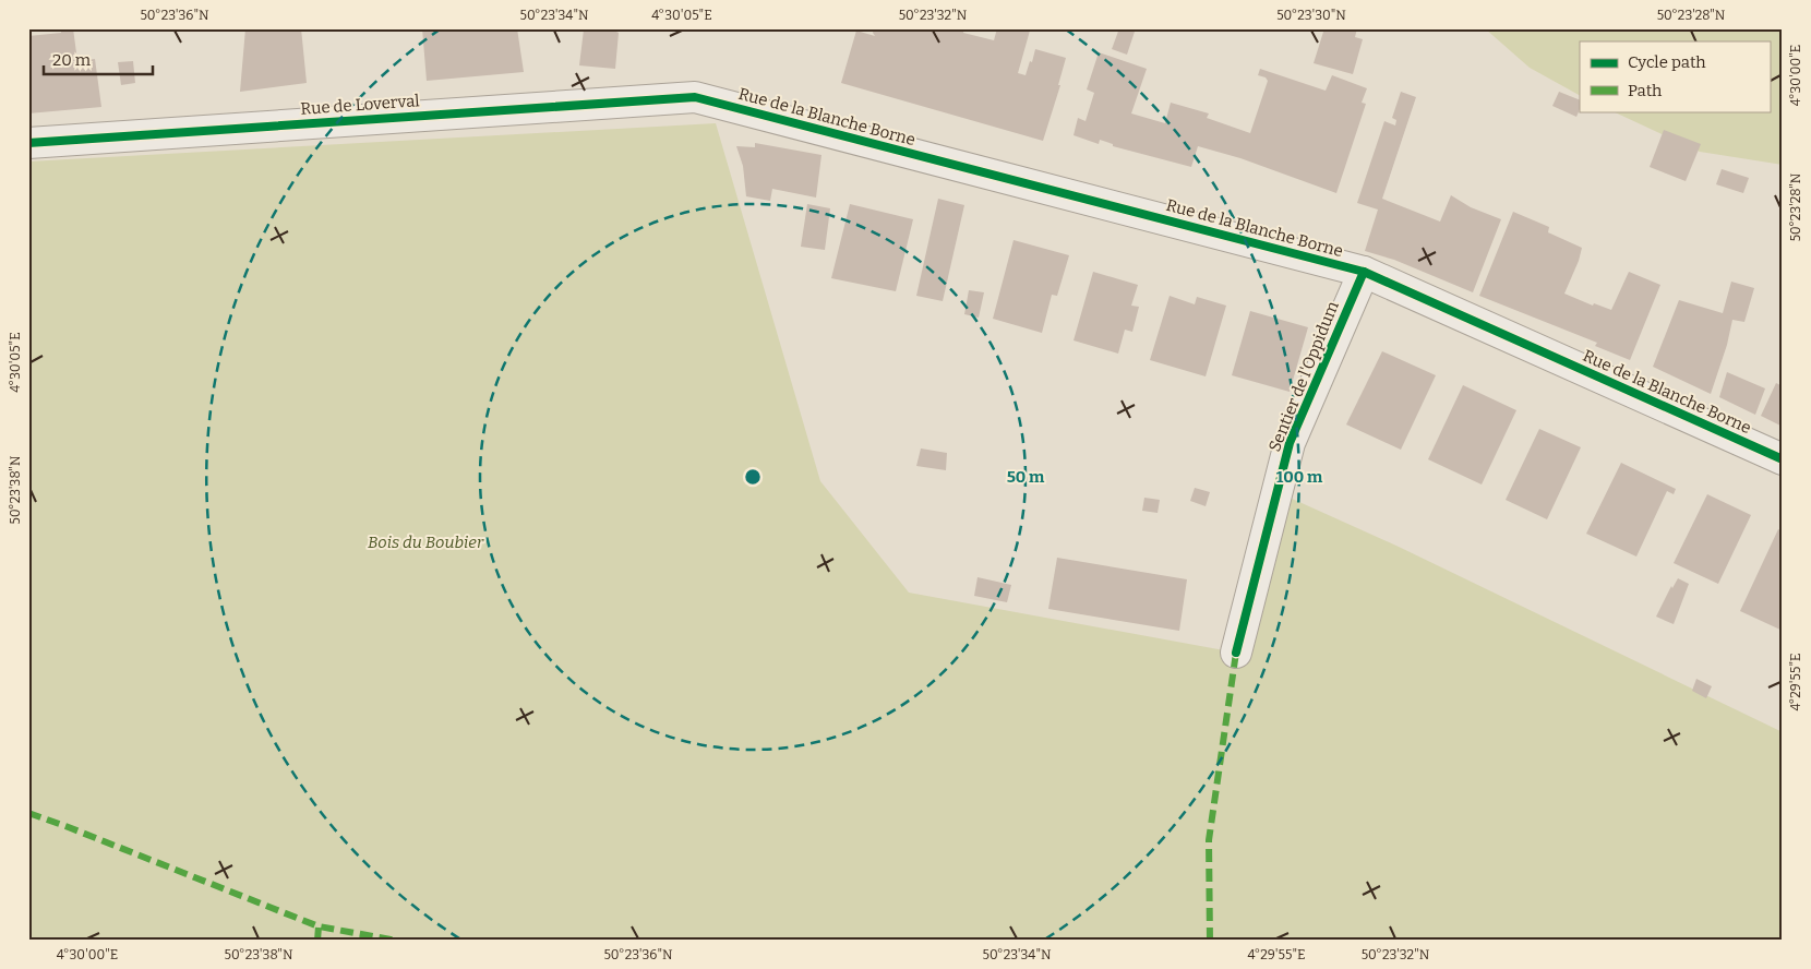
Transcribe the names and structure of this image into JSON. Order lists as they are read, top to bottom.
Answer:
{
  "streets": {
    "street": ["Rue de Loverval", "Rue de la Blanche Borne", "Sentier de l'Oppidum"]
  },
  "crossings": [
    ["Rue de Loverval", "Rue de la Blanche Borne"],
    ["Rue de la Blanche Borne", "Sentier de l'Oppidum"]
  ],
  "parks": ["Bois du Boubier"],
  "legend": ["Cycle path", "Path"],
  "scale_bar": "20 m",
  "coordinates": [
    "50°23'36\"N",
    "50°23'34\"N",
    "4°30'05\"E",
    "50°23'32\"N",
    "50°23'30\"N",
    "50°23'28\"N",
    "4°30'00\"E",
    "50°23'38\"N",
    "4°29'55\"E"
  ],
  "rings": ["50 m", "100 m"]
}
